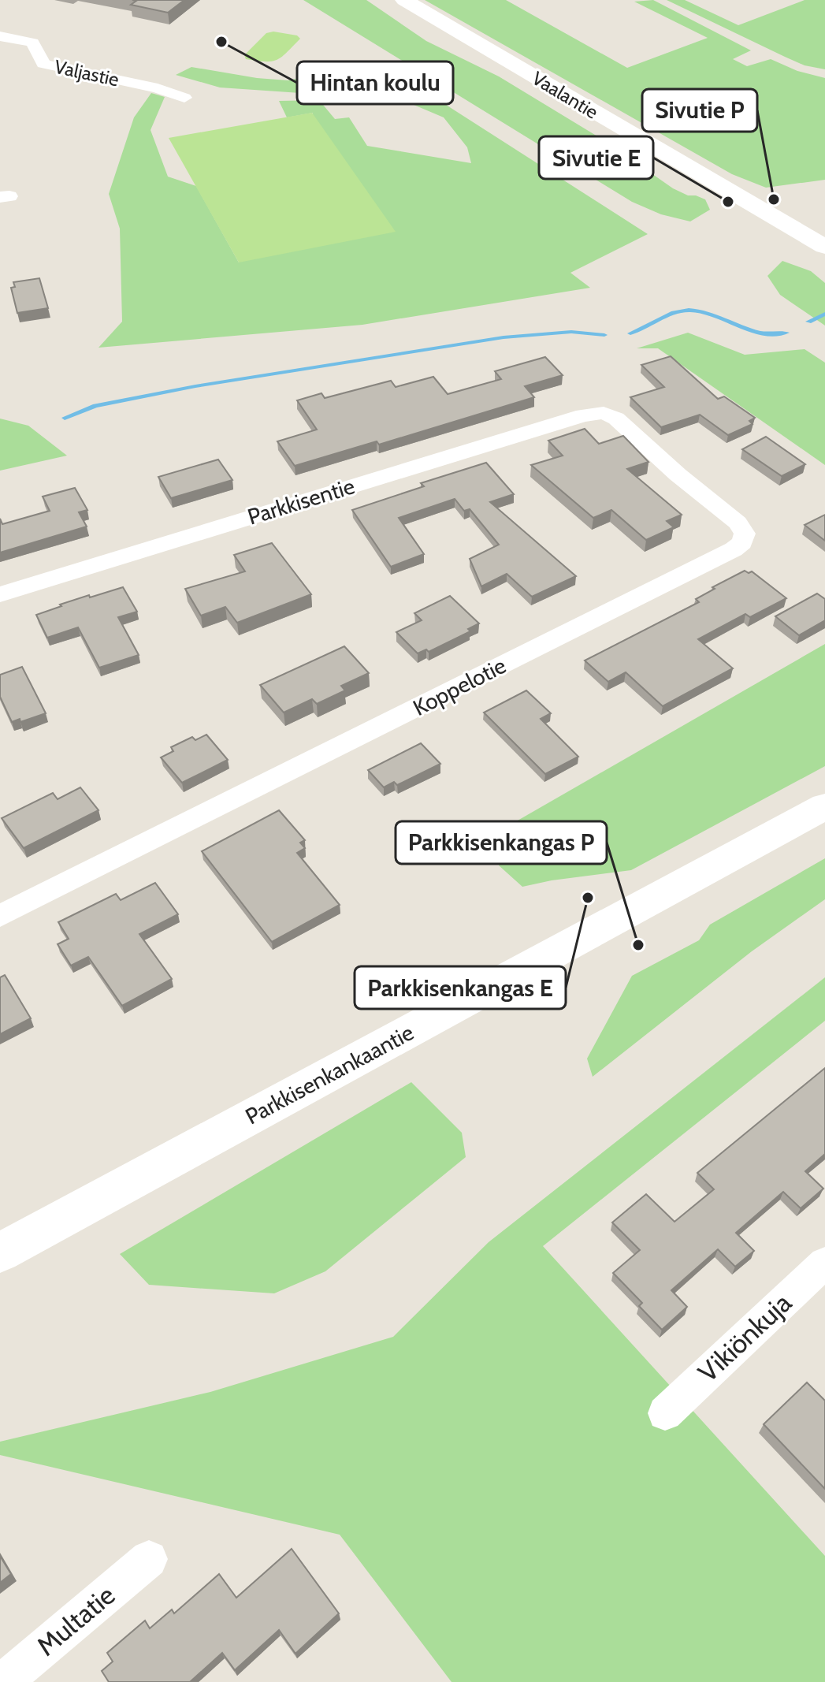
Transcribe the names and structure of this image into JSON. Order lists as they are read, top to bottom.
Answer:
{
  "streets": {
    "street": [
      "Valjastie",
      "Vaalantie",
      "Parkkisentie",
      "Koppelotie",
      "Parkkisenkankaantie",
      "Vikiönkuja",
      "Multatie"
    ]
  },
  "crossings": [
    ["Parkkisentie", "Koppelotie"]
  ],
  "places": [
    "Hintan koulu",
    "Sivutie P",
    "Sivutie E",
    "Parkkisenkangas E",
    "Parkkisenkangas P"
  ]
}
